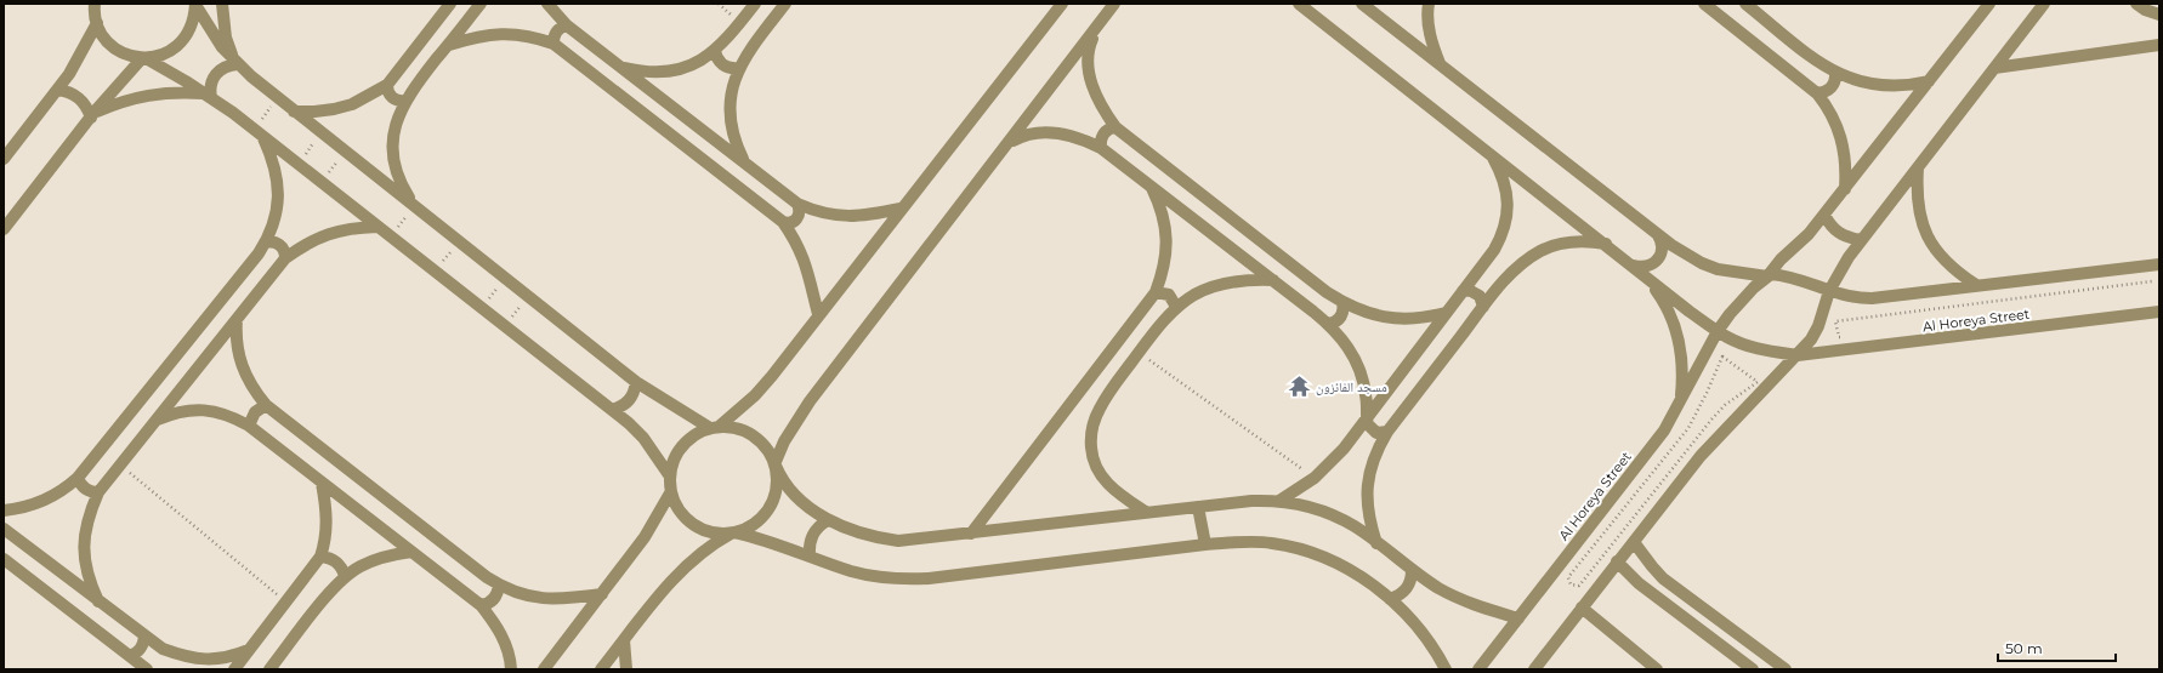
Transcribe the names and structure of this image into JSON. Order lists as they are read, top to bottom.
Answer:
{
  "streets": {
    "street": ["Al Horeya Street"]
  },
  "places": {
    "temple": ["مسجد الفائزون"]
  },
  "scale_bar": "50 m"
}
